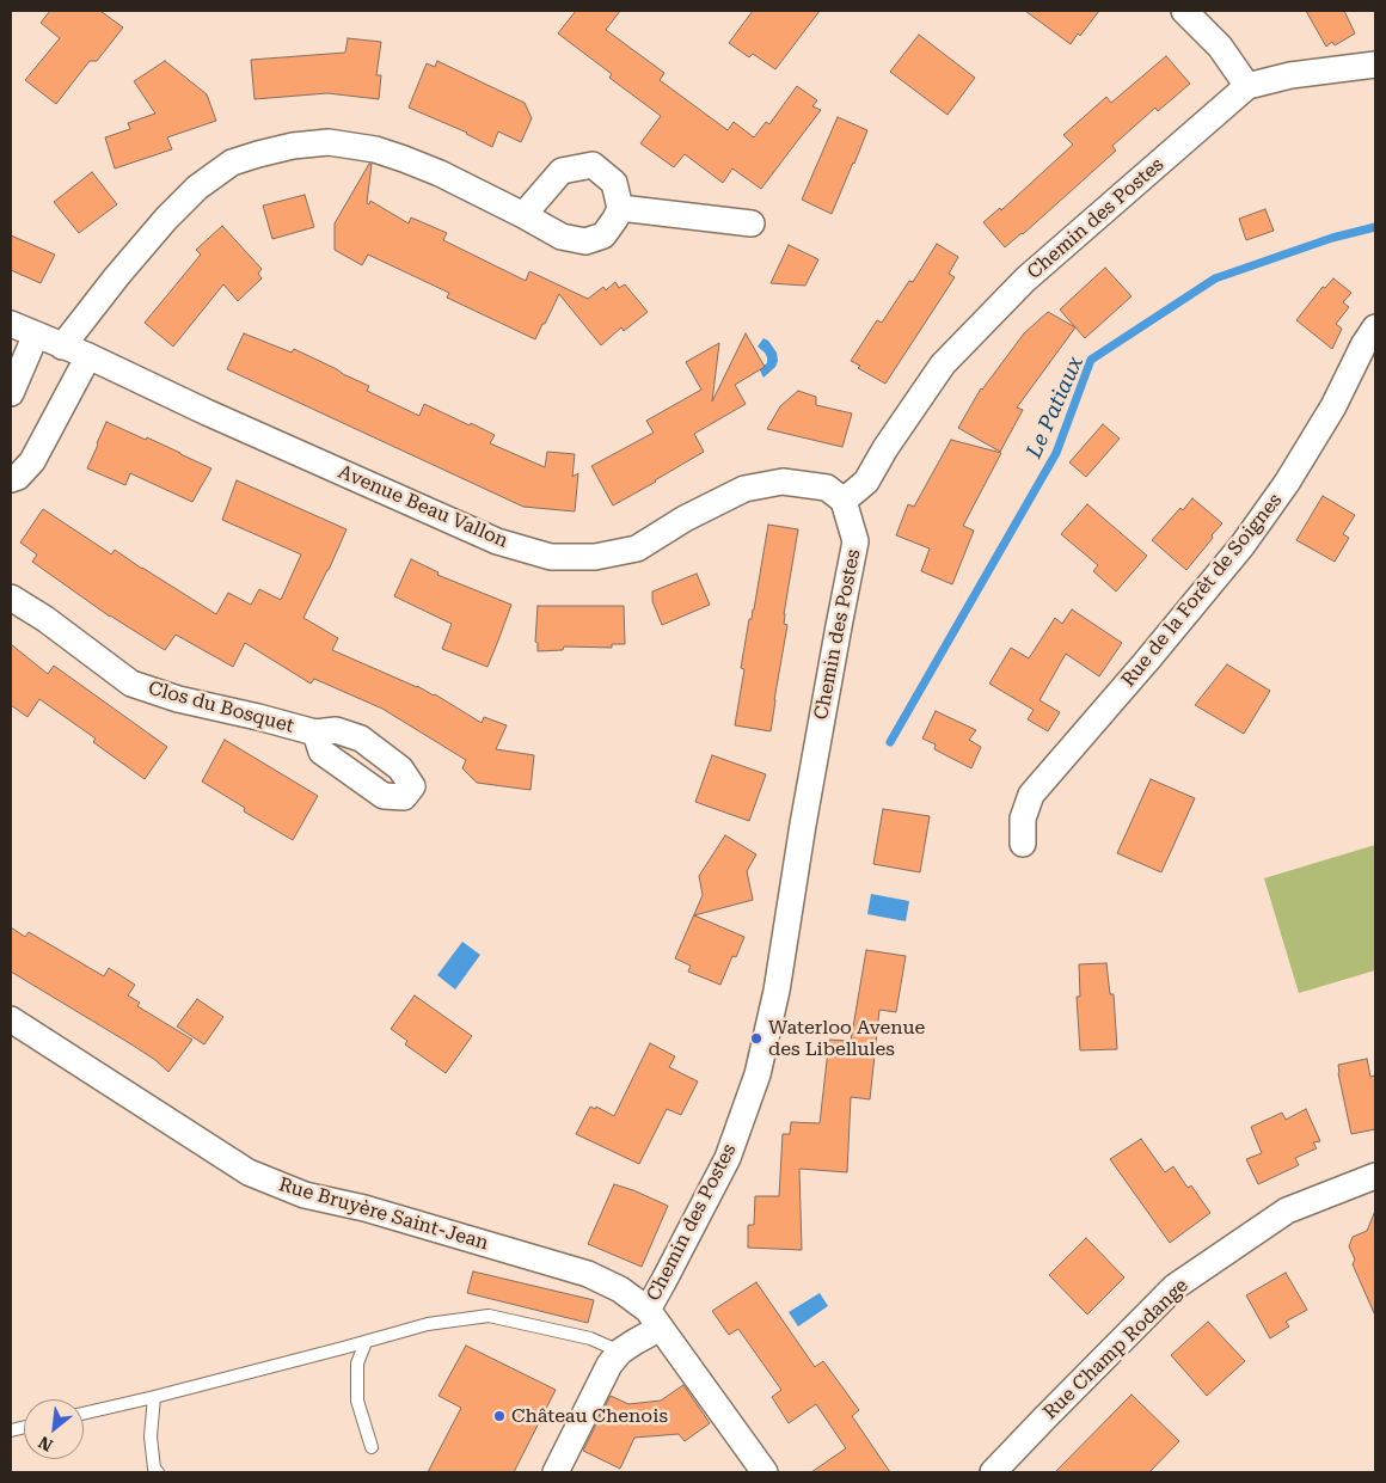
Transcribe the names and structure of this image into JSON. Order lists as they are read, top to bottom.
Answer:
{
  "streets": {
    "street": [
      "Chemin des Postes",
      "Avenue Beau Vallon",
      "Rue de la Forêt de Soignes",
      "Clos du Bosquet",
      "Rue Bruyère Saint-Jean",
      "Rue Champ Rodange"
    ]
  },
  "crossings": [
    ["Chemin des Postes", "Avenue Beau Vallon"],
    ["Chemin des Postes", "Rue Bruyère Saint-Jean"]
  ],
  "water": ["Le Patiaux"],
  "places": ["Waterloo Avenue des Libellules", "Château Chenois"],
  "north": "bottom left"
}
